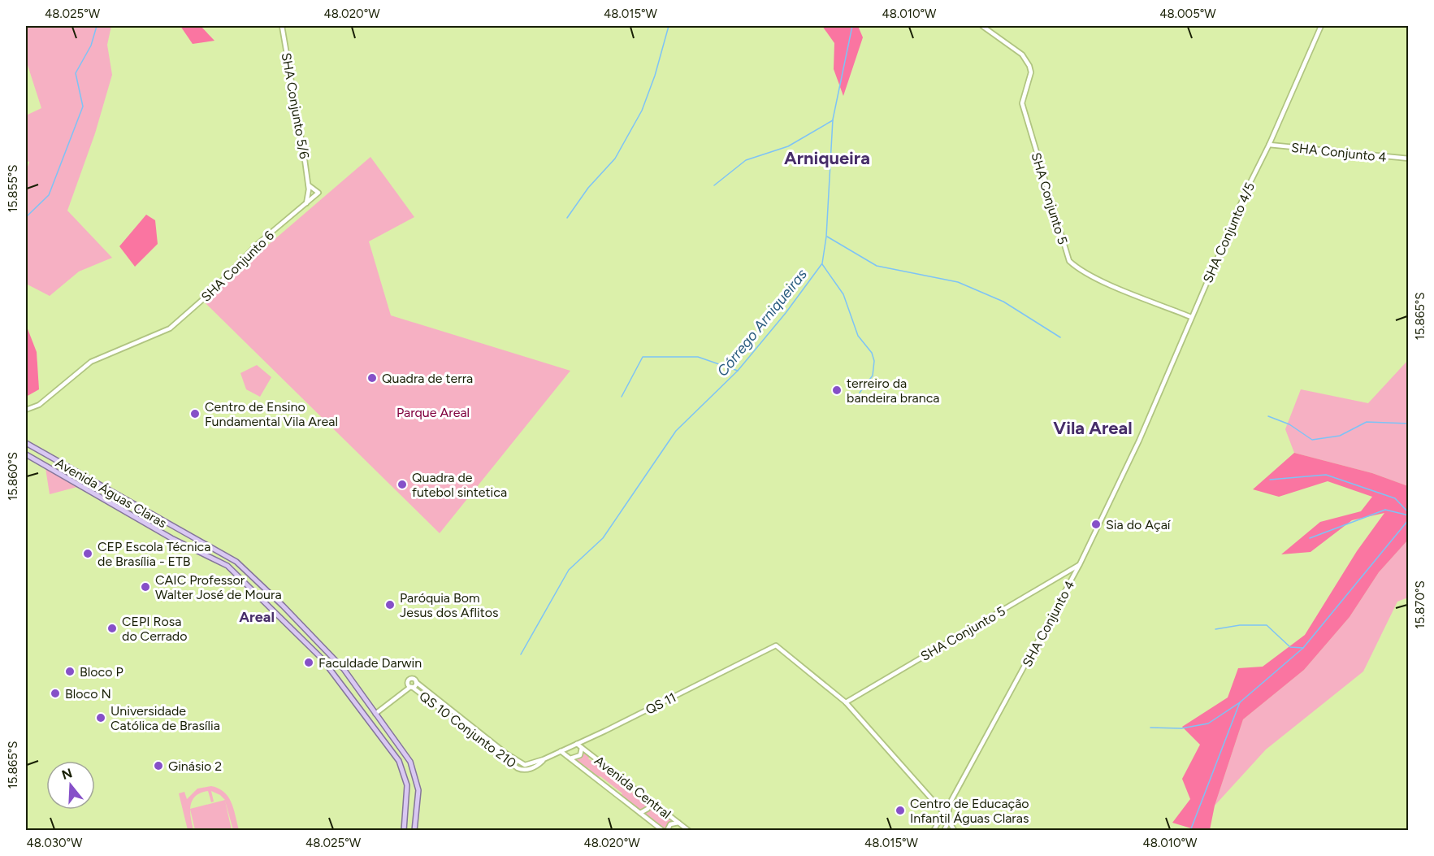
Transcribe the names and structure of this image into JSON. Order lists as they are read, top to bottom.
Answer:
{
  "streets": {
    "main road": ["Avenida Águas Claras"],
    "street": [
      "SHA Conjunto 5/6",
      "SHA Conjunto 4",
      "SHA Conjunto 5",
      "SHA Conjunto 4/5",
      "SHA Conjunto 6",
      "QS 11",
      "QS 10 Conjunto 210",
      "Avenida Central"
    ]
  },
  "crossings": [
    ["SHA Conjunto 5/6", "SHA Conjunto 6"],
    ["SHA Conjunto 4", "SHA Conjunto 5"],
    ["SHA Conjunto 4", "SHA Conjunto 4/5"],
    ["SHA Conjunto 5", "SHA Conjunto 4/5"],
    ["SHA Conjunto 5", "QS 11"],
    ["QS 11", "QS 10 Conjunto 210"],
    ["QS 11", "Avenida Central"]
  ],
  "districts": ["Arniqueira", "Vila Areal", "Areal"],
  "water": ["Córrego Arniqueiras"],
  "parks": ["Parque Areal"],
  "places": [
    "Quadra de terra",
    "terreiro da bandeira branca",
    "Centro de Ensino Fundamental Vila Areal",
    "Quadra de futebol sintetica",
    "Sia do Açaí",
    "CEP Escola Técnica de Brasília - ETB",
    "CAIC Professor Walter José de Moura",
    "Paróquia Bom Jesus dos Aflitos",
    "CEPI Rosa do Cerrado",
    "Faculdade Darwin",
    "Bloco P",
    "Bloco N",
    "Universidade Católica de Brasília",
    "Ginásio 2",
    "Centro de Educação Infantil Águas Claras"
  ],
  "north": "top",
  "coordinates": [
    "48.025°W",
    "48.020°W",
    "48.015°W",
    "48.010°W",
    "48.005°W",
    "15.855°S",
    "15.865°S",
    "15.860°S",
    "15.870°S",
    "48.030°W"
  ]
}
